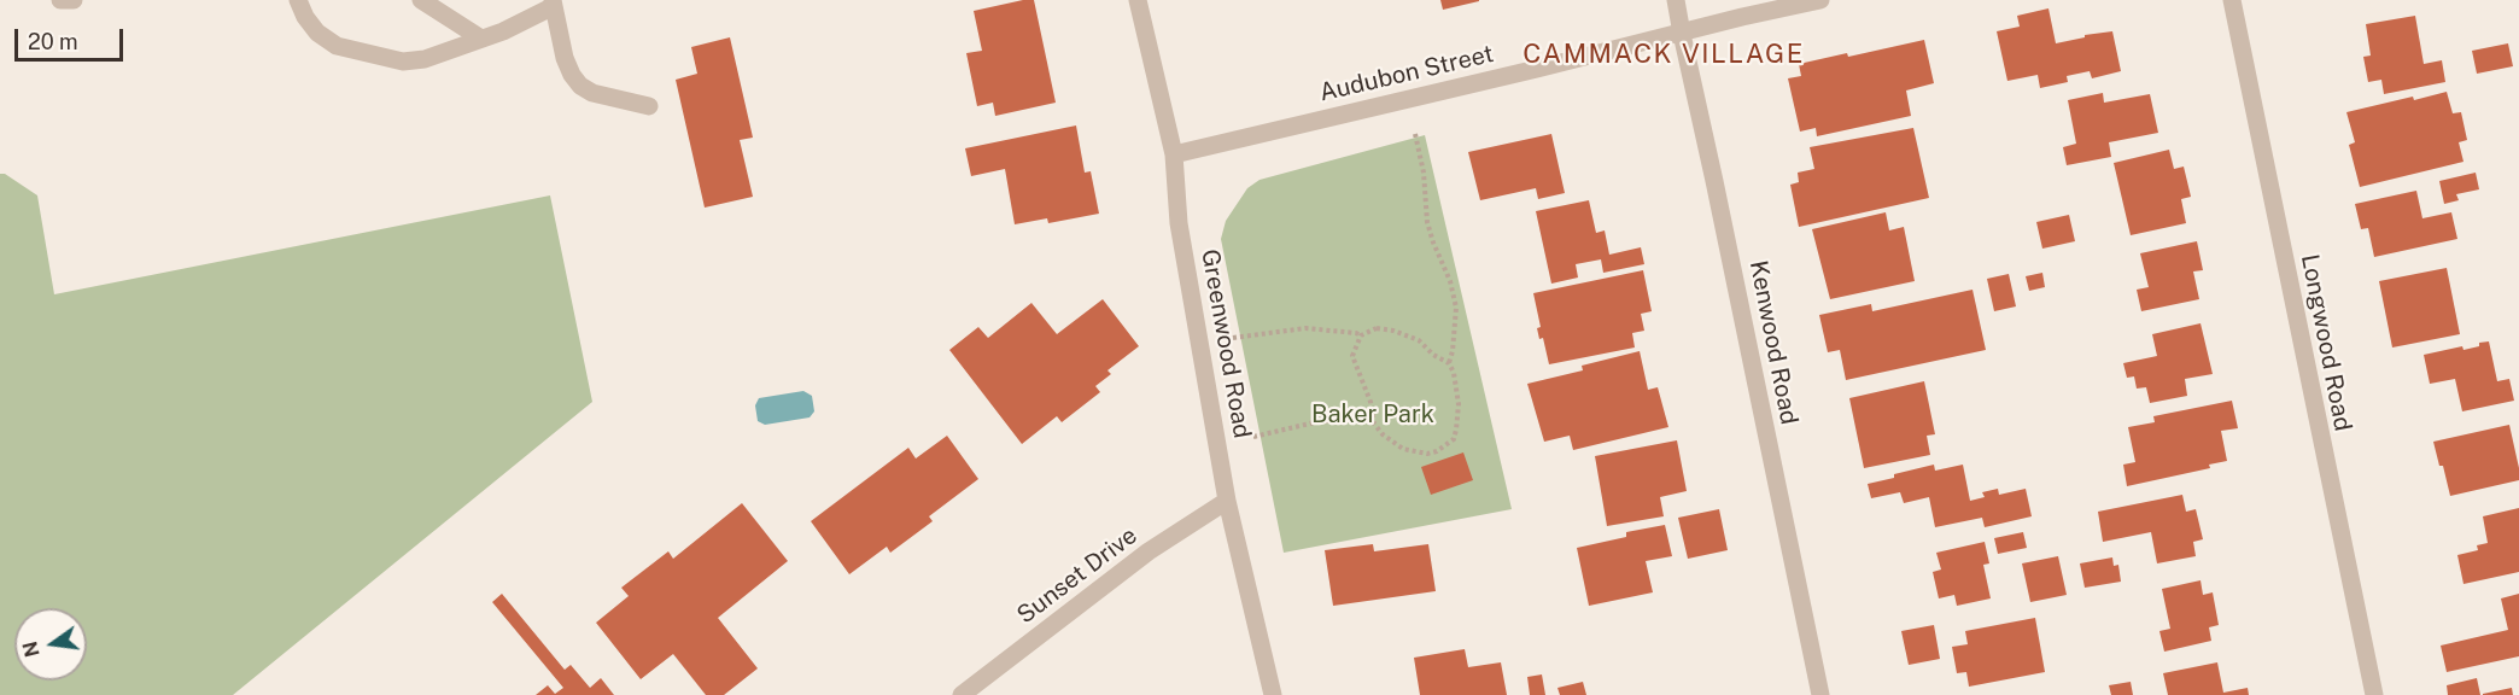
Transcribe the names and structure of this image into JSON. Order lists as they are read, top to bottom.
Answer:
{
  "streets": {
    "street": [
      "Audubon Street",
      "Kenwood Road",
      "Longwood Road",
      "Greenwood Road",
      "Sunset Drive"
    ]
  },
  "crossings": [
    ["Audubon Street", "Kenwood Road"],
    ["Audubon Street", "Greenwood Road"],
    ["Greenwood Road", "Sunset Drive"]
  ],
  "districts": ["CAMMACK VILLAGE"],
  "parks": ["Baker Park"],
  "scale_bar": "20 m",
  "north": "left"
}
